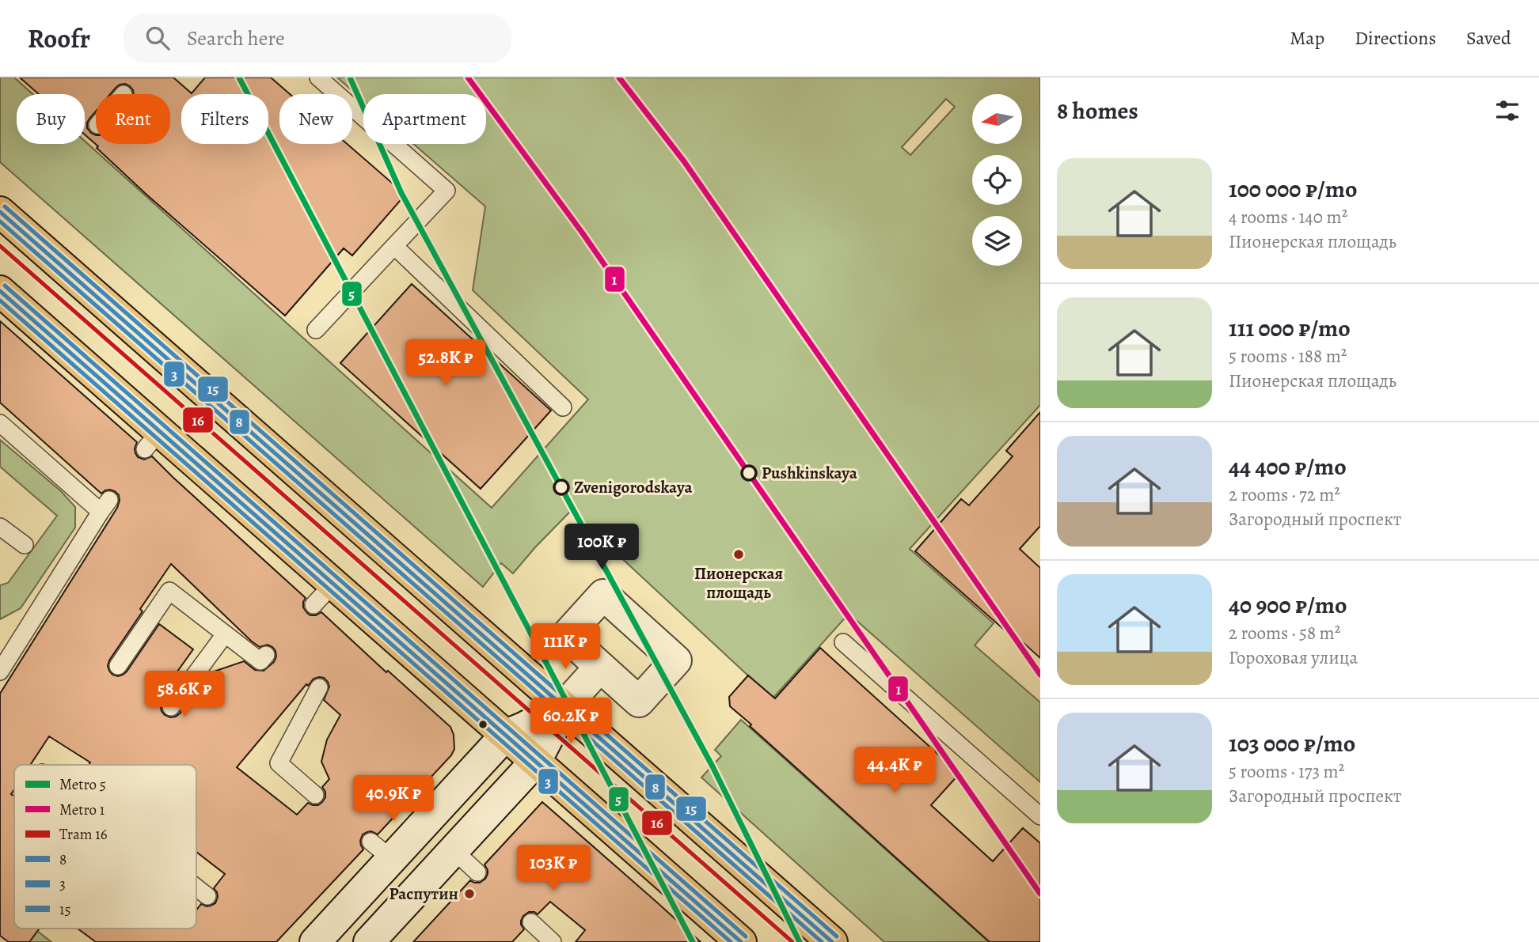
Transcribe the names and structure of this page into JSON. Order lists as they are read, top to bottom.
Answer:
{
  "places": [
    "Pushkinskaya",
    "Zvenigorodskaya",
    "Пионерская площадь",
    "Распутин"
  ],
  "lines": [
    "metro line 5",
    "metro line 1",
    "transit line 15",
    "transit line 8",
    "transit line 3",
    "tram line 16"
  ],
  "legend": [
    "Metro 5",
    "Metro 1",
    "Tram 16",
    "8",
    "3",
    "15"
  ],
  "north": "left",
  "page": {
    "header": "Roofr",
    "search": "Search here",
    "nav": ["Map", "Directions", "Saved"],
    "heading": "8 homes",
    "chip": [
      "Buy",
      "Rent",
      "Filters",
      "New",
      "Apartment"
    ],
    "list": [
      {
        "name": "100 000 ₽/mo",
        "note": "4 rooms · 140 m² · Пионерская площадь"
      },
      {
        "name": "111 000 ₽/mo",
        "note": "5 rooms · 188 m² · Пионерская площадь"
      },
      {
        "name": "44 400 ₽/mo",
        "note": "2 rooms · 72 m² · Загородный проспект"
      },
      {
        "name": "40 900 ₽/mo",
        "note": "2 rooms · 58 m² · Гороховая улица"
      },
      {
        "name": "103 000 ₽/mo",
        "note": "5 rooms · 173 m² · Загородный проспект"
      }
    ],
    "price": [
      "52.8K ₽",
      "100K ₽",
      "111K ₽",
      "58.6K ₽",
      "60.2K ₽",
      "44.4K ₽",
      "40.9K ₽",
      "103K ₽"
    ]
  }
}
